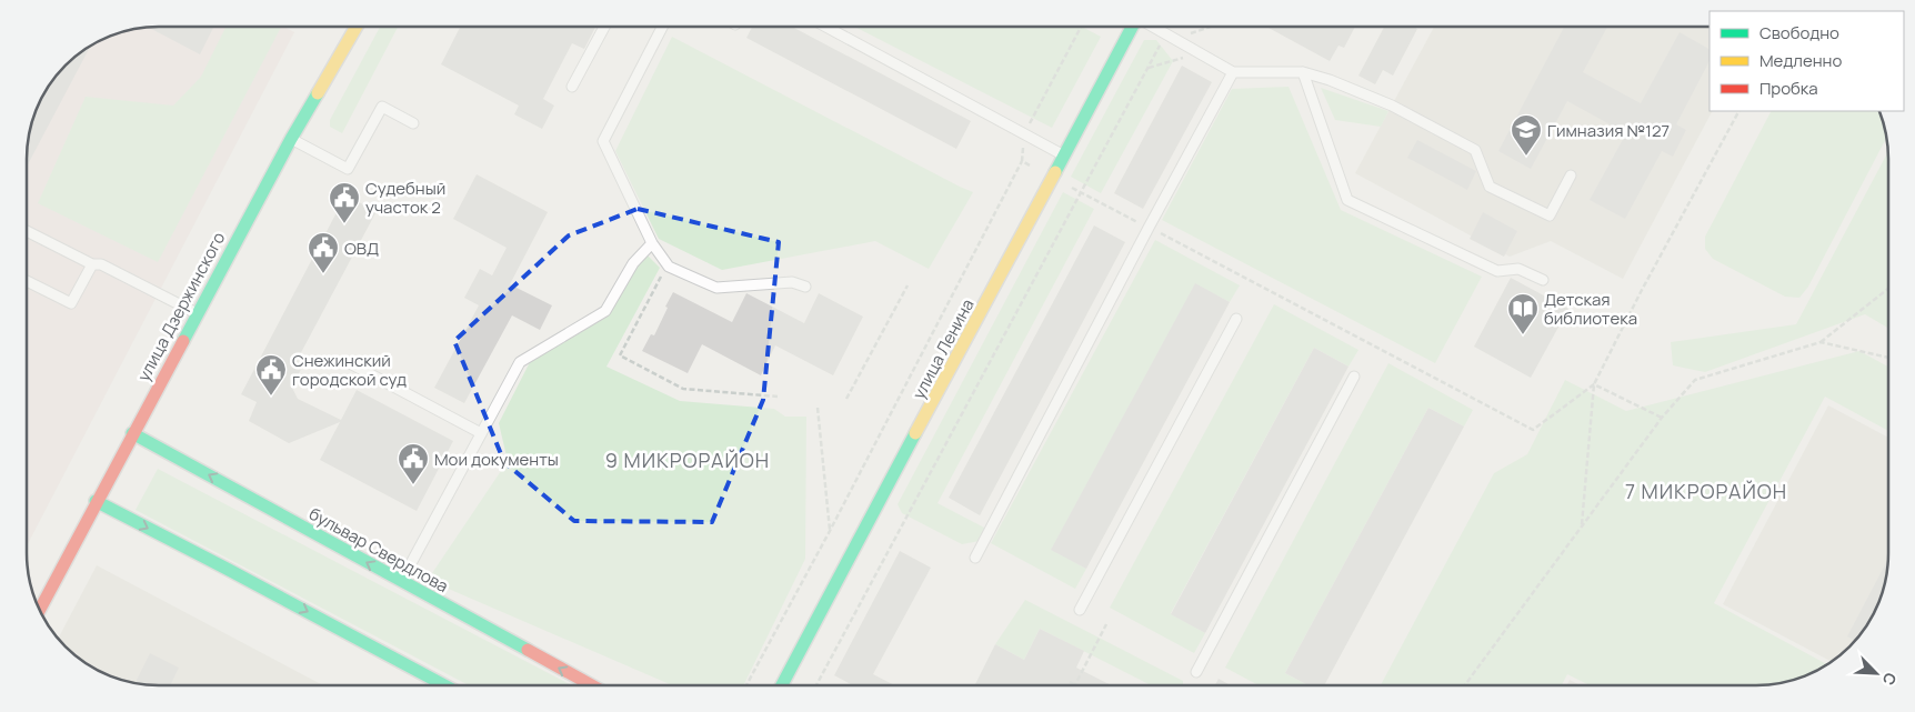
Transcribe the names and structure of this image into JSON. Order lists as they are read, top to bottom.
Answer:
{
  "streets": {
    "street": ["улица Дзержинского", "улица Ленина", "бульвар Свердлова"]
  },
  "crossings": [
    ["улица Дзержинского", "бульвар Свердлова"]
  ],
  "districts": ["9 МИКРОРАЙОН", "7 МИКРОРАЙОН"],
  "places": {
    "school or university": ["Гимназия №127"],
    "public building": [
      "Судебный участок 2",
      "ОВД",
      "Снежинский городской суд",
      "Мои документы"
    ],
    "library": ["Детская библиотека"]
  },
  "legend": ["Свободно", "Медленно", "Пробка"],
  "north": "bottom right"
}
